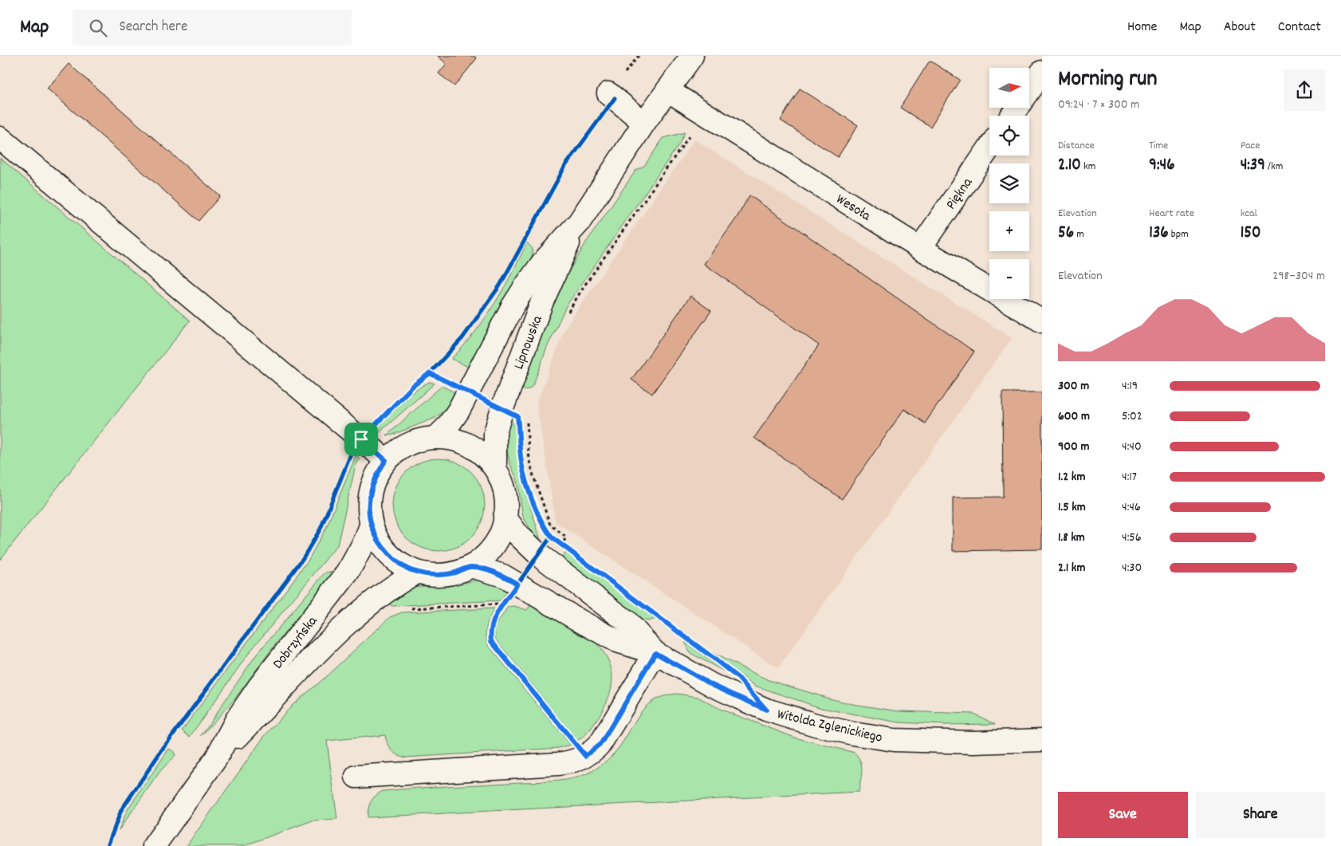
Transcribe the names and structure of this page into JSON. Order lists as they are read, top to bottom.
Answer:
{
  "streets": {
    "main road": [
      "Piękna",
      "Wesoła",
      "Lipnowska",
      "Dobrzyńska",
      "Witolda Zglenickiego"
    ]
  },
  "crossings": [
    ["Piękna", "Wesoła"],
    ["Wesoła", "Lipnowska"],
    ["Lipnowska", "Dobrzyńska"],
    ["Lipnowska", "Witolda Zglenickiego"],
    ["Dobrzyńska", "Witolda Zglenickiego"]
  ],
  "north": "right",
  "page": {
    "header": "Map",
    "search": "Search here",
    "nav": [
      "Home",
      "Map",
      "About",
      "Contact"
    ],
    "heading": ["Morning run", "09:24 · 7 × 300 m"],
    "map_buttons": ["+", "−"],
    "stats": [
      ["Distance", "2.10 km"],
      ["Time", "9:46"],
      ["Pace", "4:39 /km"],
      ["Elevation", "56 m"],
      ["Heart rate", "136 bpm"],
      ["kcal", "150"]
    ],
    "chart": ["Elevation", "298–304 m"],
    "list": [
      {
        "name": "300 m",
        "note": "4:19"
      },
      {
        "name": "600 m",
        "note": "5:02"
      },
      {
        "name": "900 m",
        "note": "4:40"
      },
      {
        "name": "1.2 km",
        "note": "4:17"
      },
      {
        "name": "1.5 km",
        "note": "4:46"
      },
      {
        "name": "1.8 km",
        "note": "4:56"
      },
      {
        "name": "2.1 km",
        "note": "4:30"
      }
    ],
    "buttons": ["Save", "Share"]
  }
}
